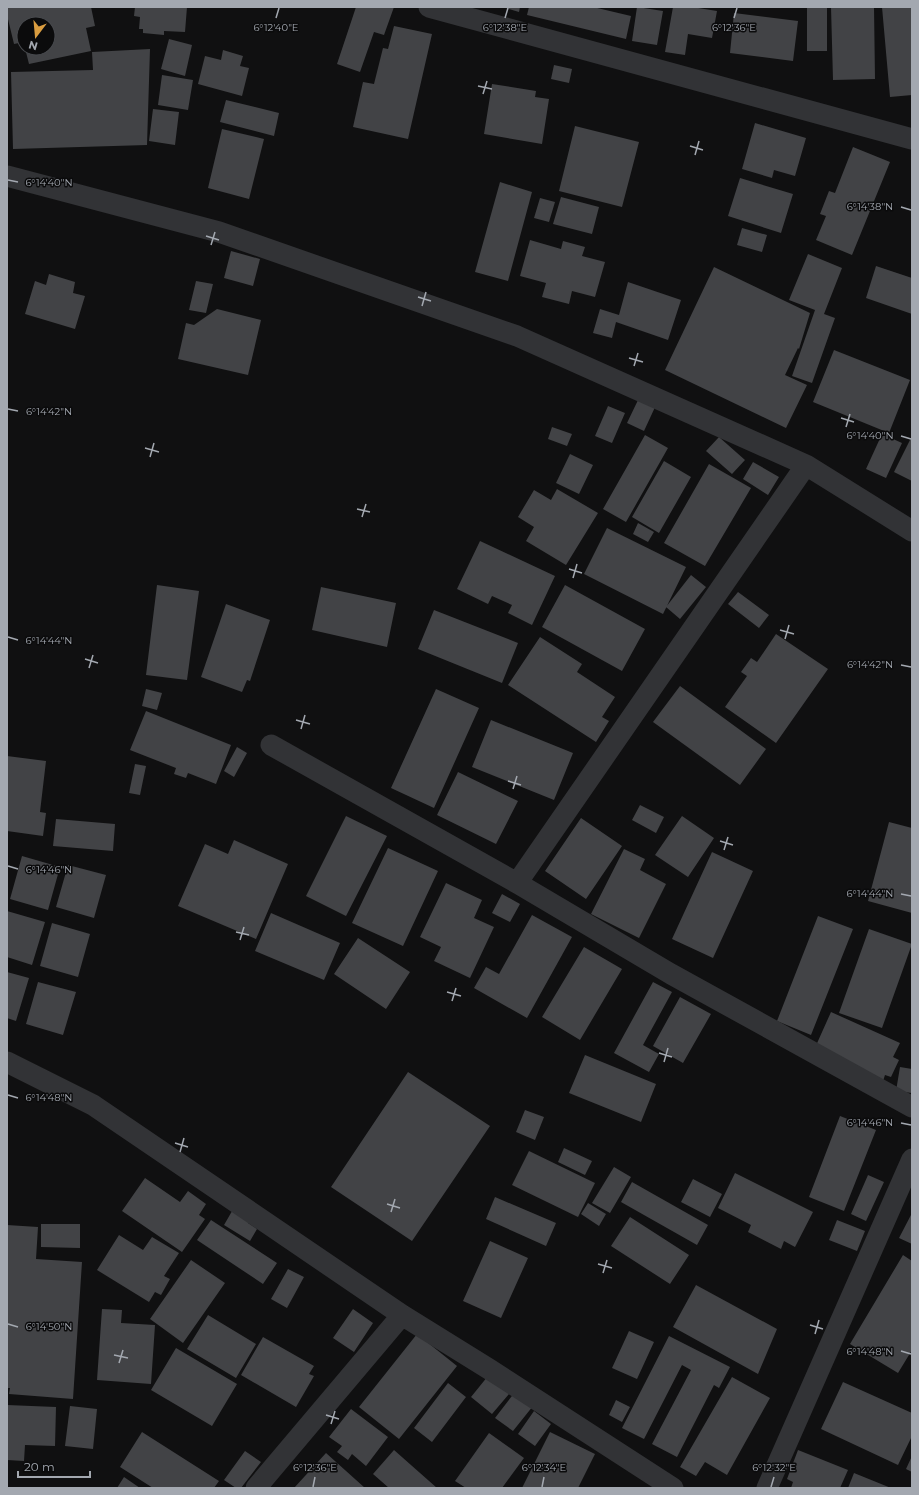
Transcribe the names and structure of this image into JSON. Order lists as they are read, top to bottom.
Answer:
{
  "scale_bar": "20 m",
  "north": "bottom",
  "coordinates": [
    "6°12'40\"E",
    "6°12'38\"E",
    "6°12'36\"E",
    "6°14'40\"N",
    "6°14'38\"N",
    "6°14'42\"N",
    "6°14'44\"N",
    "6°14'46\"N",
    "6°14'48\"N",
    "6°14'50\"N",
    "6°12'34\"E",
    "6°12'32\"E"
  ]
}
